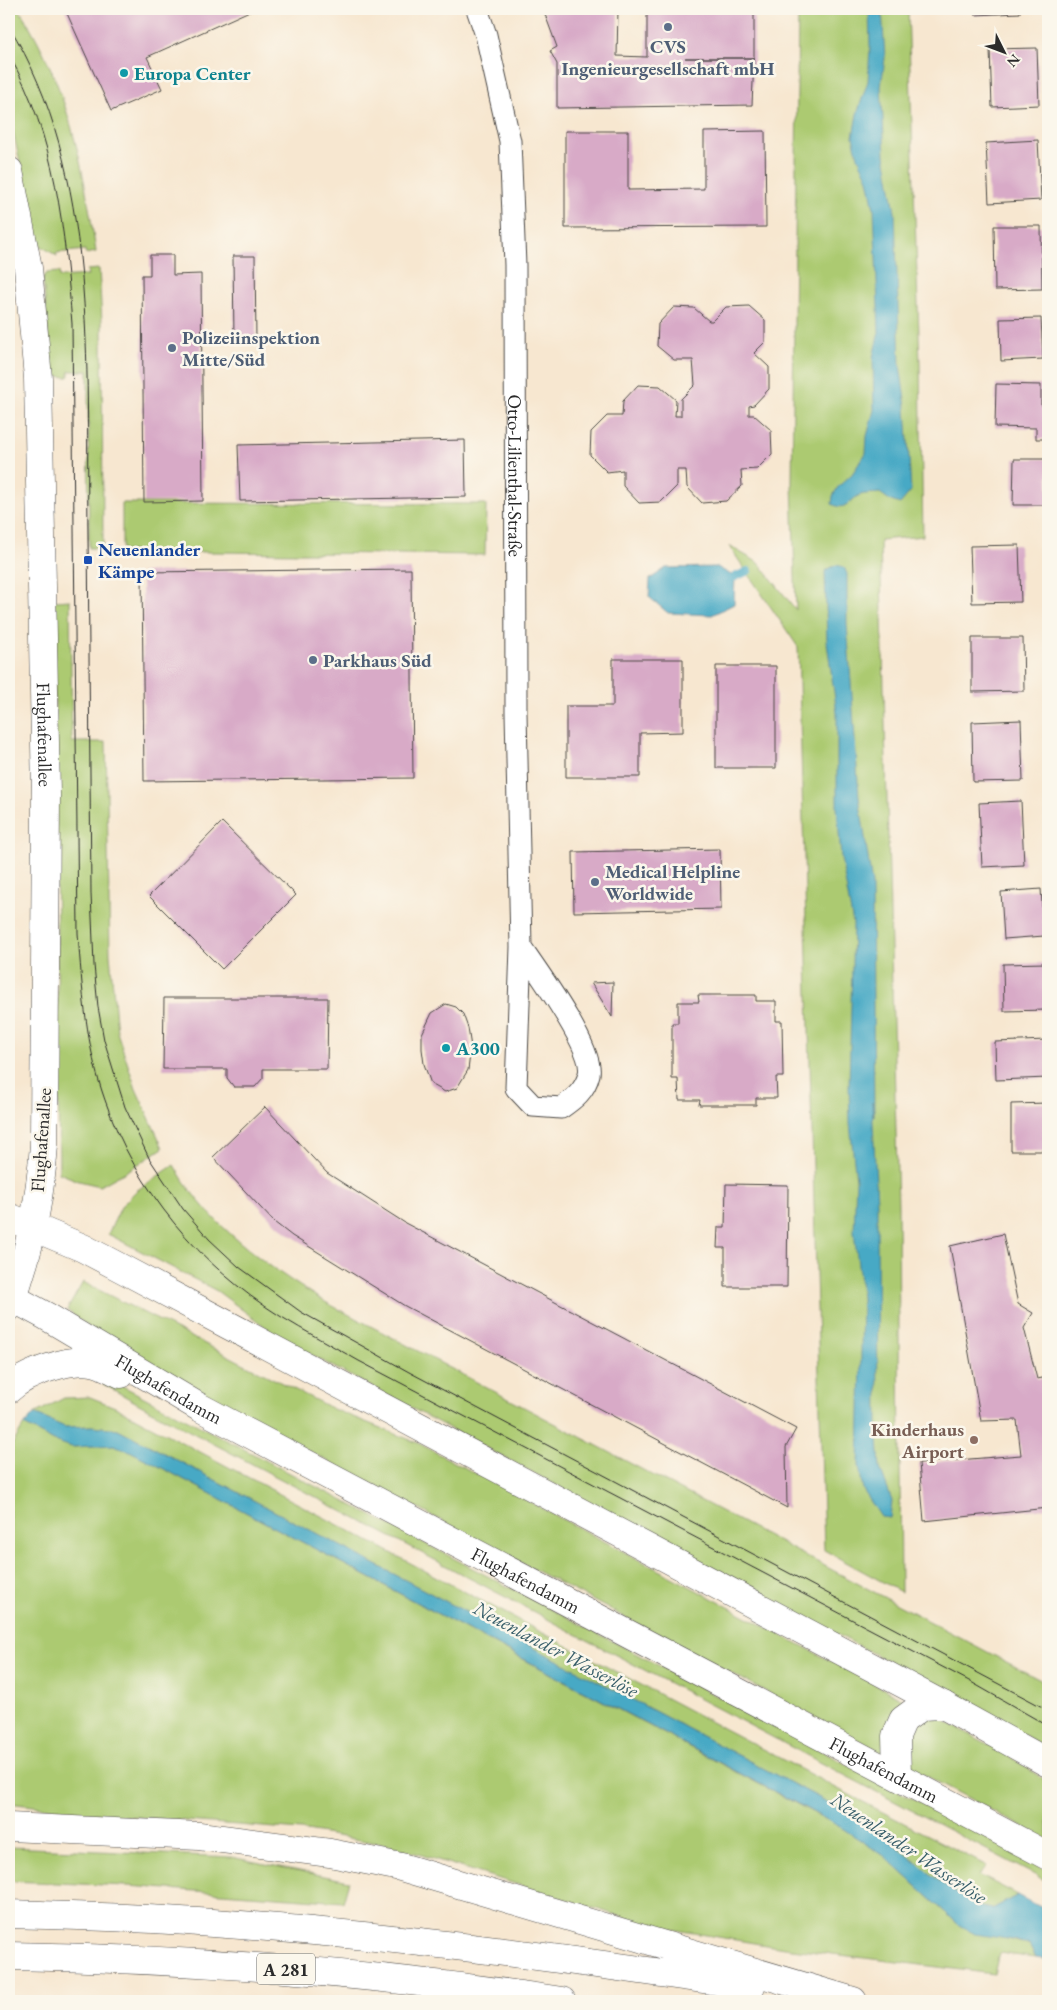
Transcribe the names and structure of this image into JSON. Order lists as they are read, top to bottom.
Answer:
{
  "streets": {
    "main road": ["Flughafenallee", "Flughafendamm", "A 281"],
    "street": ["Otto-Lilienthal-Straße"]
  },
  "crossings": [
    ["Flughafenallee", "Flughafendamm"]
  ],
  "water": ["Neuenlander Wasserlöse"],
  "places": {
    "other": [
      "CVS Ingenieurgesellschaft mbH",
      "Europa Center",
      "Polizeiinspektion Mitte/Süd",
      "Parkhaus Süd",
      "Medical Helpline Worldwide",
      "A300",
      "Kinderhaus Airport"
    ],
    "transit": ["Neuenlander Kämpe"]
  },
  "north": "bottom right"
}
